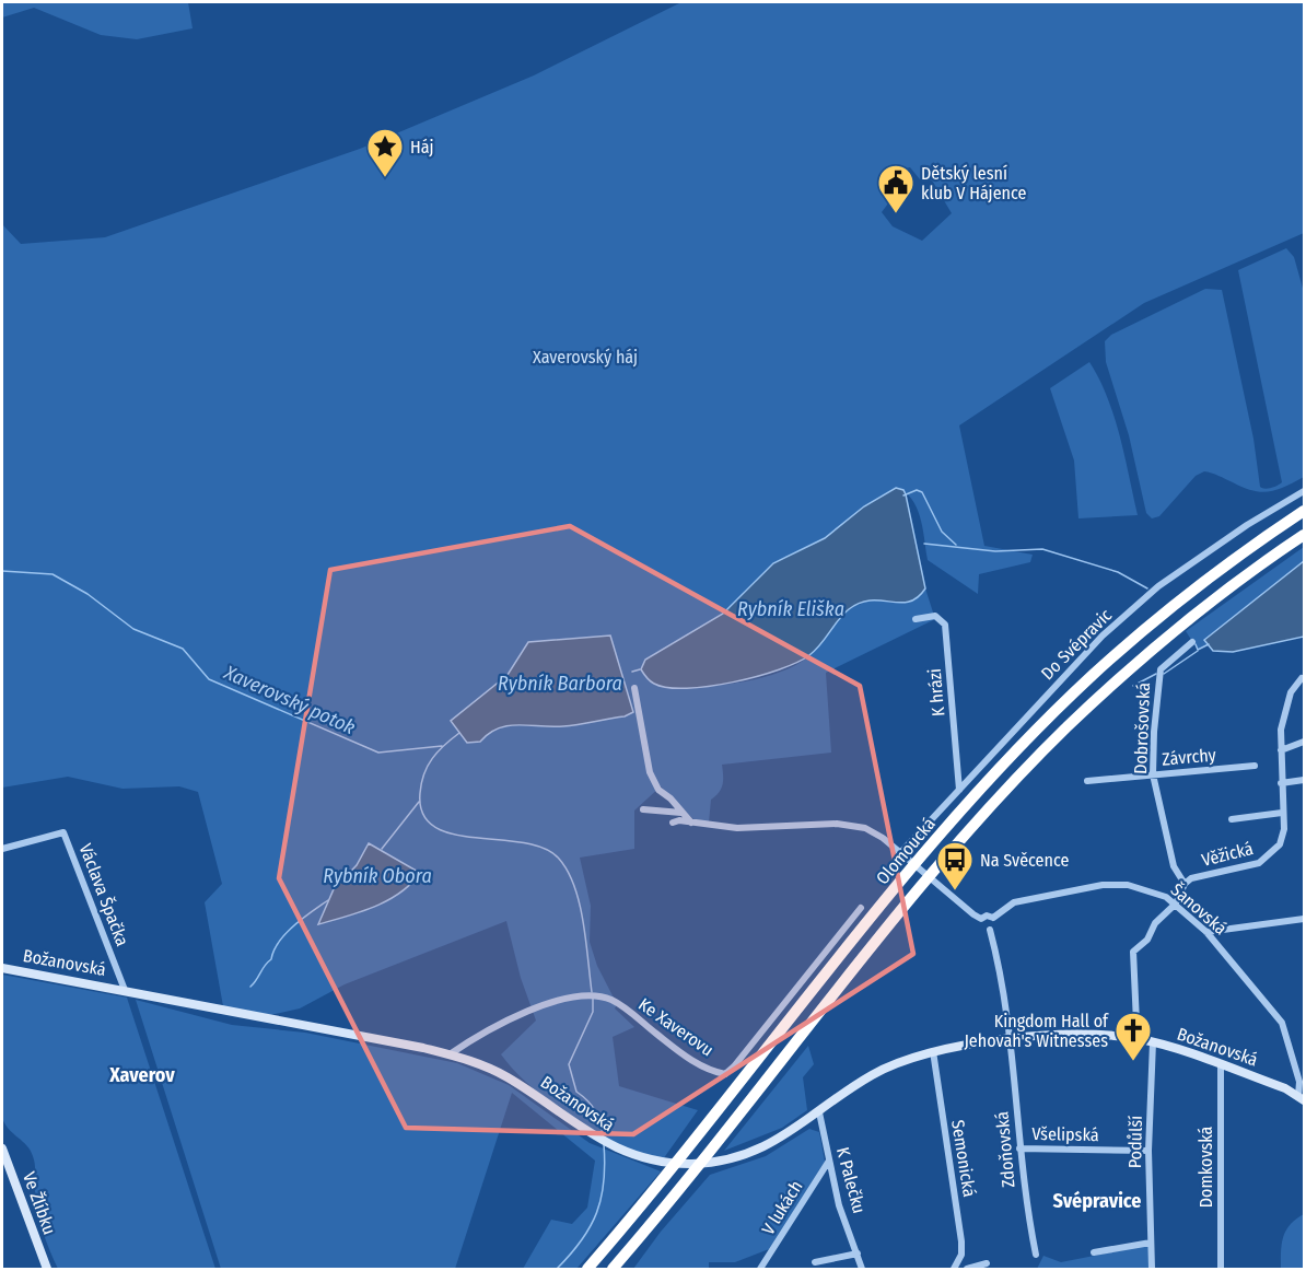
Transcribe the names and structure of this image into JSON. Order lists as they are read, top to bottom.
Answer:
{
  "streets": {
    "highway": ["Olomoucká"],
    "street": [
      "Do Svépravic",
      "K hrázi",
      "Dobrošovská",
      "Závrchy",
      "Věžická",
      "Václava Špačka",
      "Šanovská",
      "Božanovská",
      "Ke Xaverovu",
      "Všelipská",
      "Podůlší",
      "Zdoňovská",
      "Semonická",
      "Domkovská",
      "K Palečku",
      "Ve Žlíbku",
      "V lukách"
    ]
  },
  "crossings": [
    ["Do Svépravic", "K hrázi"],
    ["Dobrošovská", "Závrchy"],
    ["Dobrošovská", "Věžická"],
    ["Václava Špačka", "Božanovská"],
    ["Šanovská", "Božanovská"],
    ["Šanovská", "Zdoňovská"],
    ["Božanovská", "Ke Xaverovu"],
    ["Božanovská", "Podůlší"],
    ["Božanovská", "Zdoňovská"],
    ["Božanovská", "Semonická"],
    ["Božanovská", "Domkovská"],
    ["Božanovská", "K Palečku"],
    ["Všelipská", "Podůlší"],
    ["Všelipská", "Zdoňovská"],
    ["K Palečku", "V lukách"]
  ],
  "districts": ["Xaverov", "Svépravice"],
  "water": [
    "Rybník Eliška",
    "Rybník Barbora",
    "Xaverovský potok",
    "Rybník Obora"
  ],
  "parks": ["Xaverovský háj"],
  "places": {
    "place": ["Háj"],
    "public building": ["Dětský lesní klub V Hájence"],
    "bus stop": ["Na Svěcence"],
    "church": ["Kingdom Hall of Jehovah's Witnesses"]
  }
}
